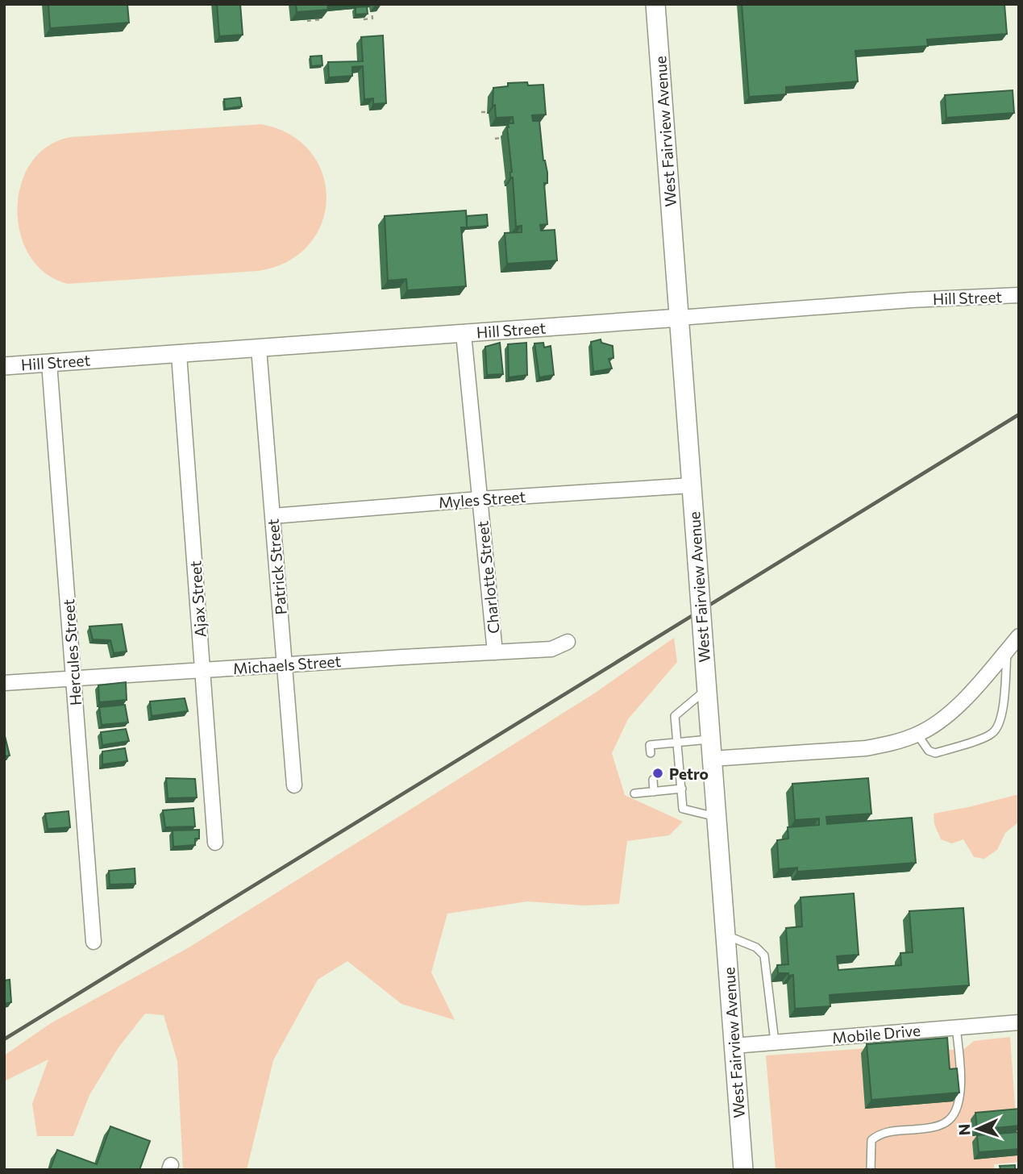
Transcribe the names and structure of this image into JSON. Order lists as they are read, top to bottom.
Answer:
{
  "streets": {
    "main road": ["West Fairview Avenue"],
    "street": [
      "Hill Street",
      "Myles Street",
      "Patrick Street",
      "Charlotte Street",
      "Ajax Street",
      "Hercules Street",
      "Michaels Street",
      "Mobile Drive"
    ]
  },
  "crossings": [
    ["West Fairview Avenue", "Hill Street"],
    ["West Fairview Avenue", "Myles Street"],
    ["West Fairview Avenue", "Mobile Drive"],
    ["Hill Street", "Patrick Street"],
    ["Hill Street", "Charlotte Street"],
    ["Hill Street", "Ajax Street"],
    ["Hill Street", "Hercules Street"],
    ["Myles Street", "Patrick Street"],
    ["Myles Street", "Charlotte Street"],
    ["Patrick Street", "Michaels Street"],
    ["Charlotte Street", "Michaels Street"],
    ["Ajax Street", "Michaels Street"],
    ["Hercules Street", "Michaels Street"]
  ],
  "places": ["Petro"],
  "north": "left"
}
